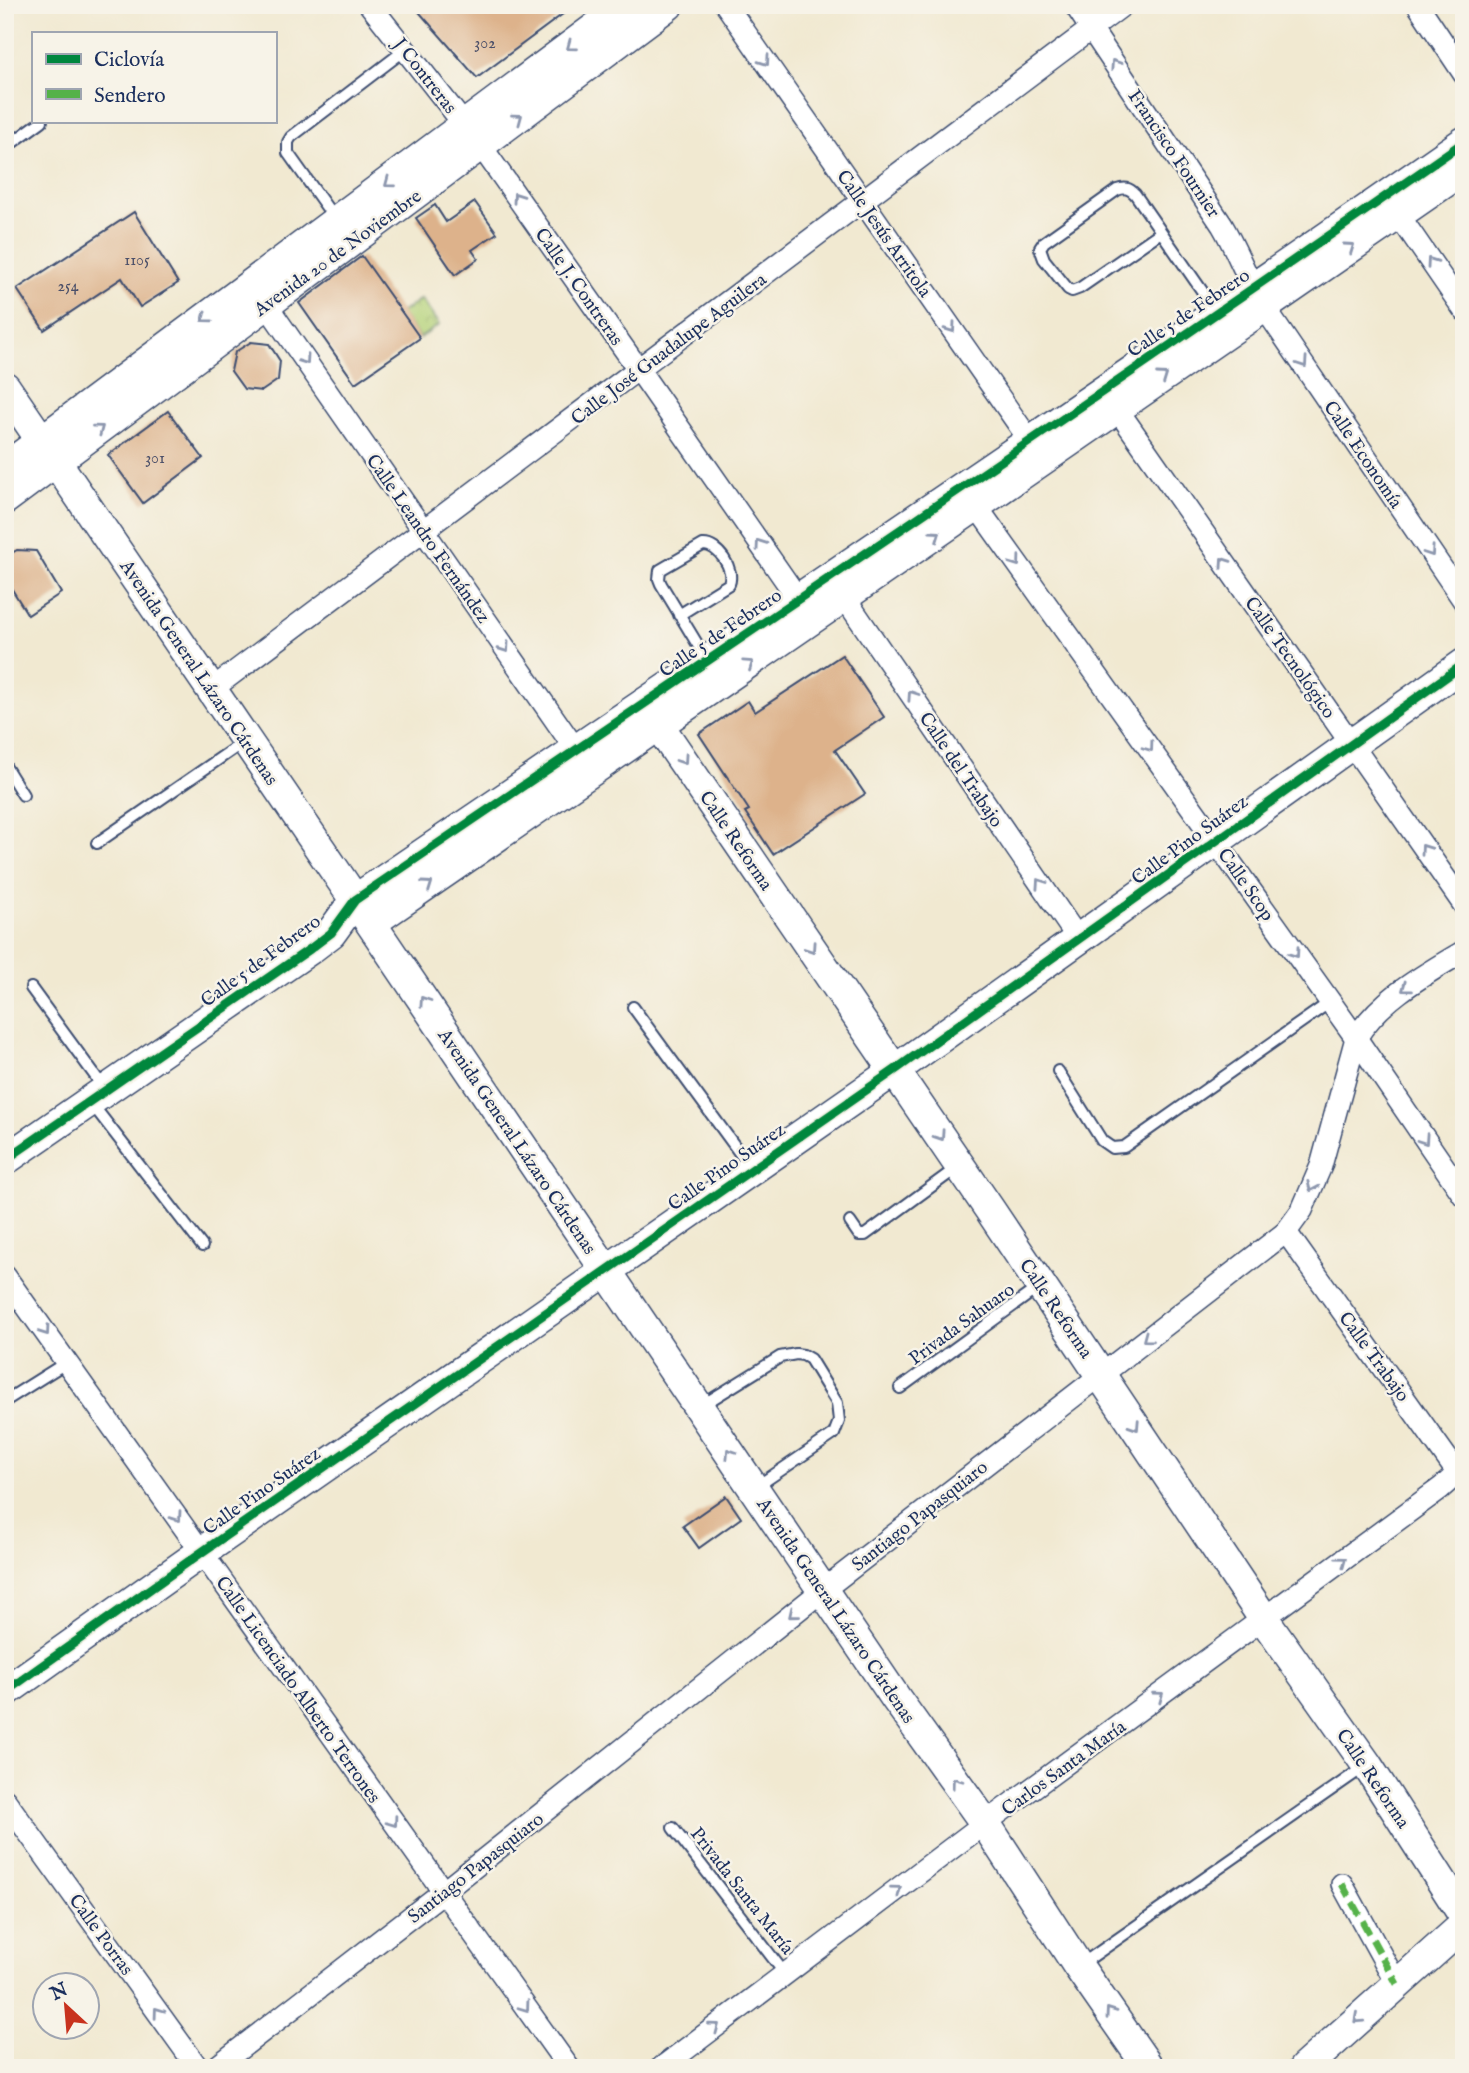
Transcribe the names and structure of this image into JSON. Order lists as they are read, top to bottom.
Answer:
{
  "streets": {
    "street": [
      "J Contreras",
      "Francisco Fournier",
      "Calle Jesús Arritola",
      "Avenida 20 de Noviembre",
      "Calle J. Contreras",
      "Calle 5 de Febrero",
      "Calle José Guadalupe Aguilera",
      "Calle Economía",
      "Calle Leandro Fernández",
      "Calle Tecnológico",
      "Avenida General Lázaro Cárdenas",
      "Calle del Trabajo",
      "Calle Pino Suárez",
      "Calle Reforma",
      "Calle Scop",
      "Calle Trabajo",
      "Santiago Papasquiaro",
      "Calle Licenciado Alberto Terrones",
      "Carlos Santa María",
      "Calle Porras"
    ],
    "lane": ["Privada Sahuaro", "Privada Santa María"]
  },
  "crossings": [
    ["J Contreras", "Avenida 20 de Noviembre"],
    ["J Contreras", "Calle J. Contreras"],
    ["Francisco Fournier", "Calle 5 de Febrero"],
    ["Francisco Fournier", "Calle José Guadalupe Aguilera"],
    ["Francisco Fournier", "Calle Economía"],
    ["Calle Jesús Arritola", "Calle 5 de Febrero"],
    ["Calle Jesús Arritola", "Calle José Guadalupe Aguilera"],
    ["Avenida 20 de Noviembre", "Calle J. Contreras"],
    ["Avenida 20 de Noviembre", "Calle Leandro Fernández"],
    ["Avenida 20 de Noviembre", "Avenida General Lázaro Cárdenas"],
    ["Calle J. Contreras", "Calle 5 de Febrero"],
    ["Calle J. Contreras", "Calle José Guadalupe Aguilera"],
    ["Calle 5 de Febrero", "Calle Economía"],
    ["Calle 5 de Febrero", "Calle Leandro Fernández"],
    ["Calle 5 de Febrero", "Calle Tecnológico"],
    ["Calle 5 de Febrero", "Avenida General Lázaro Cárdenas"],
    ["Calle 5 de Febrero", "Calle del Trabajo"],
    ["Calle 5 de Febrero", "Calle Reforma"],
    ["Calle 5 de Febrero", "Calle Scop"],
    ["Calle José Guadalupe Aguilera", "Calle Leandro Fernández"],
    ["Calle José Guadalupe Aguilera", "Avenida General Lázaro Cárdenas"],
    ["Calle Tecnológico", "Calle Pino Suárez"],
    ["Avenida General Lázaro Cárdenas", "Calle Pino Suárez"],
    ["Avenida General Lázaro Cárdenas", "Santiago Papasquiaro"],
    ["Avenida General Lázaro Cárdenas", "Carlos Santa María"],
    ["Calle del Trabajo", "Calle Pino Suárez"],
    ["Calle Pino Suárez", "Calle Reforma"],
    ["Calle Pino Suárez", "Calle Scop"],
    ["Calle Pino Suárez", "Calle Licenciado Alberto Terrones"],
    ["Calle Reforma", "Privada Sahuaro"],
    ["Calle Reforma", "Santiago Papasquiaro"],
    ["Calle Reforma", "Carlos Santa María"],
    ["Calle Scop", "Santiago Papasquiaro"],
    ["Calle Trabajo", "Santiago Papasquiaro"],
    ["Calle Trabajo", "Carlos Santa María"],
    ["Santiago Papasquiaro", "Calle Licenciado Alberto Terrones"],
    ["Carlos Santa María", "Privada Santa María"]
  ],
  "one_way": [
    "Francisco Fournier",
    "Calle Jesús Arritola",
    "Calle J. Contreras",
    "Calle Leandro Fernández",
    "Calle Tecnológico",
    "Avenida General Lázaro Cárdenas",
    "Calle del Trabajo",
    "Calle Reforma",
    "Calle Scop",
    "Santiago Papasquiaro",
    "Calle Licenciado Alberto Terrones",
    "Carlos Santa María",
    "Calle Porras"
  ],
  "house_numbers": [
    "302",
    "1105",
    "254",
    "301"
  ],
  "legend": ["Ciclovía", "Sendero"],
  "north": "top left"
}
